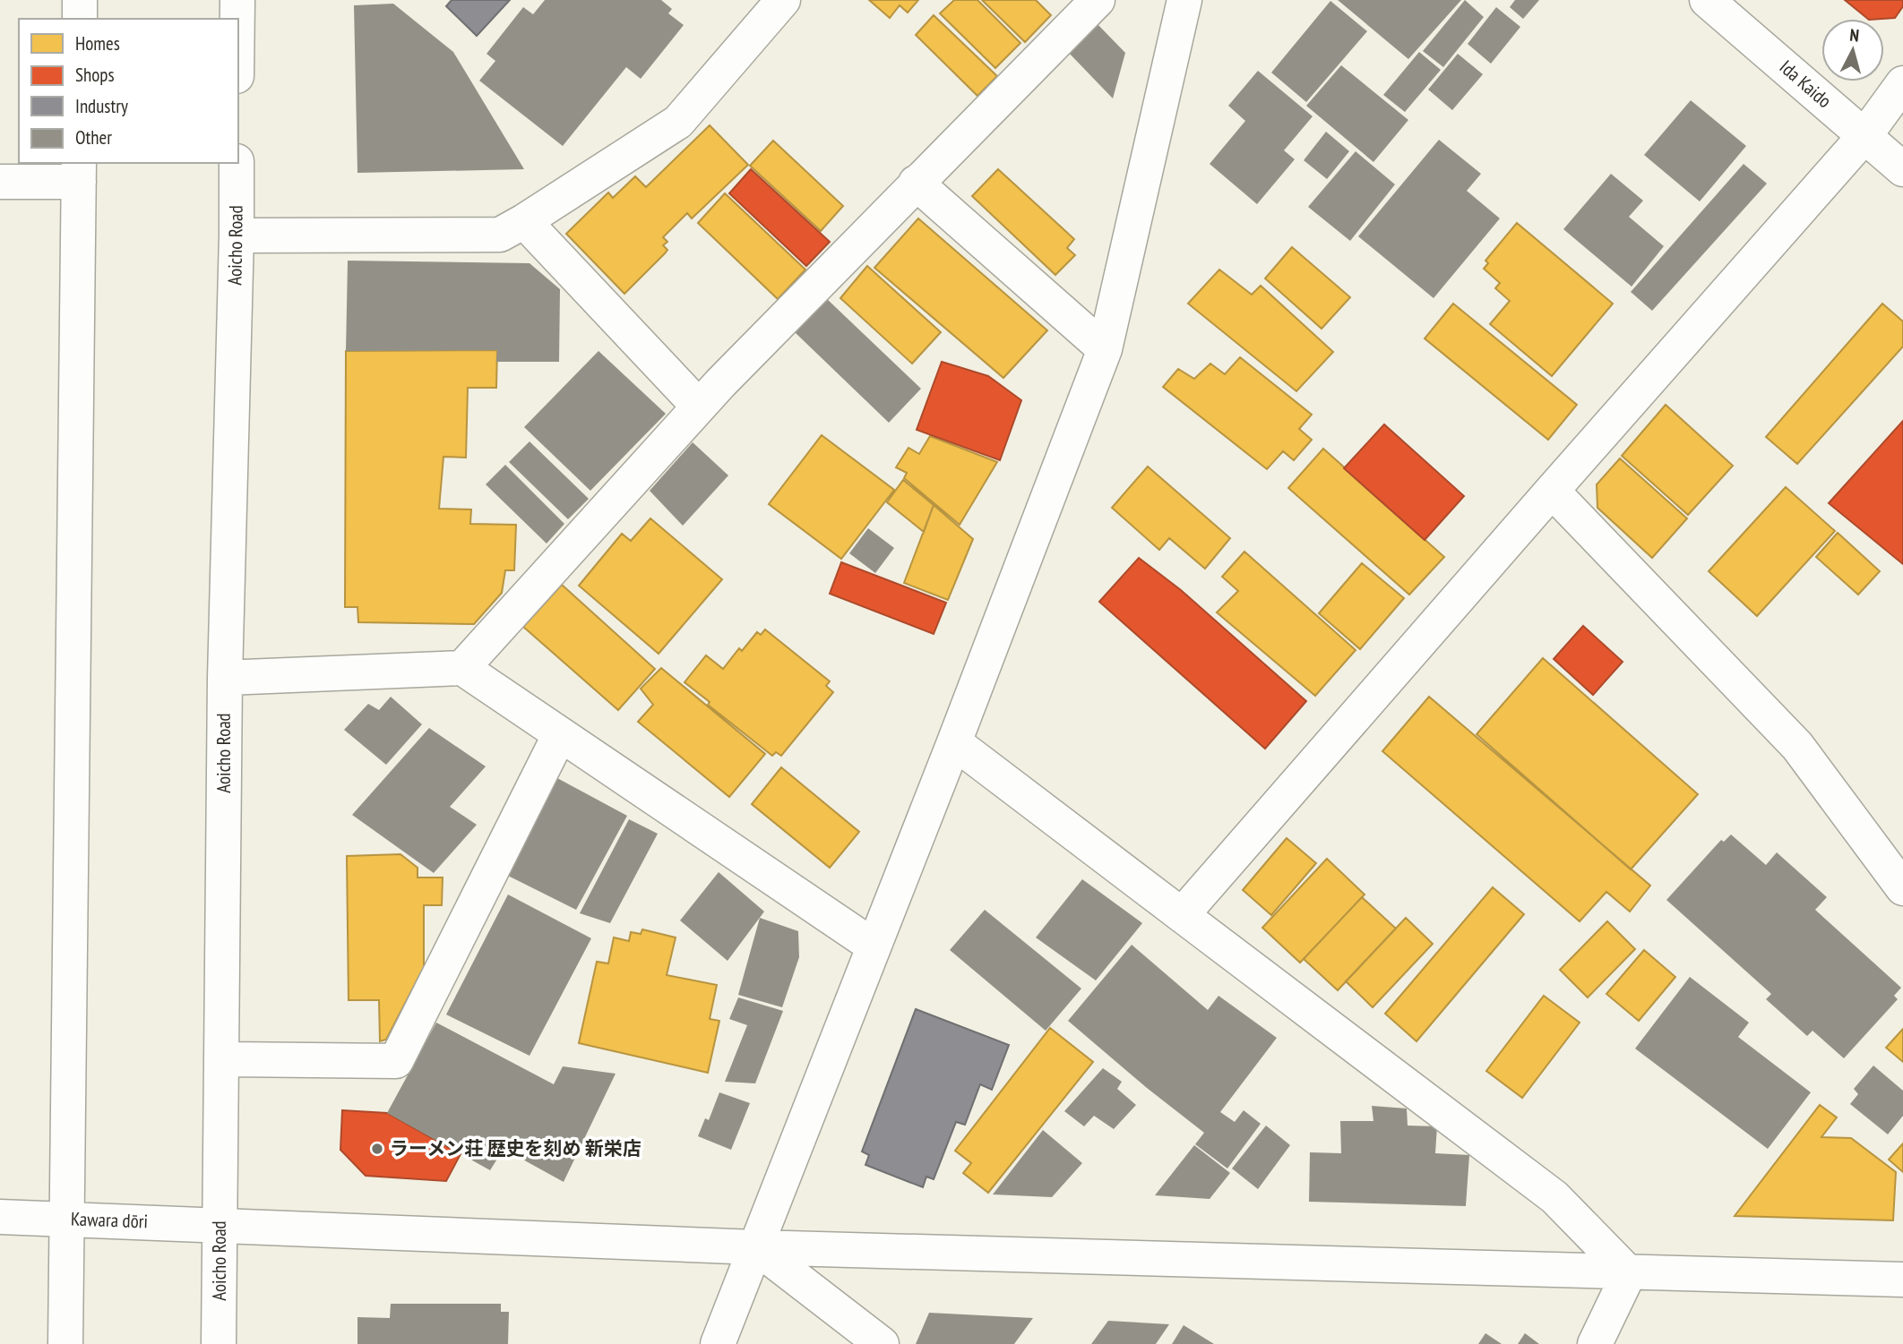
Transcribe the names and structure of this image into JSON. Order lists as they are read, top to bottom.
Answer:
{
  "streets": {
    "main road": ["Ida Kaido", "Aoicho Road", "Kawara dōri"]
  },
  "crossings": [
    ["Aoicho Road", "Kawara dōri"]
  ],
  "places": ["ラーメン荘 歴史を刻め 新栄店"],
  "legend": [
    "Homes",
    "Shops",
    "Industry",
    "Other"
  ],
  "north": "top"
}
